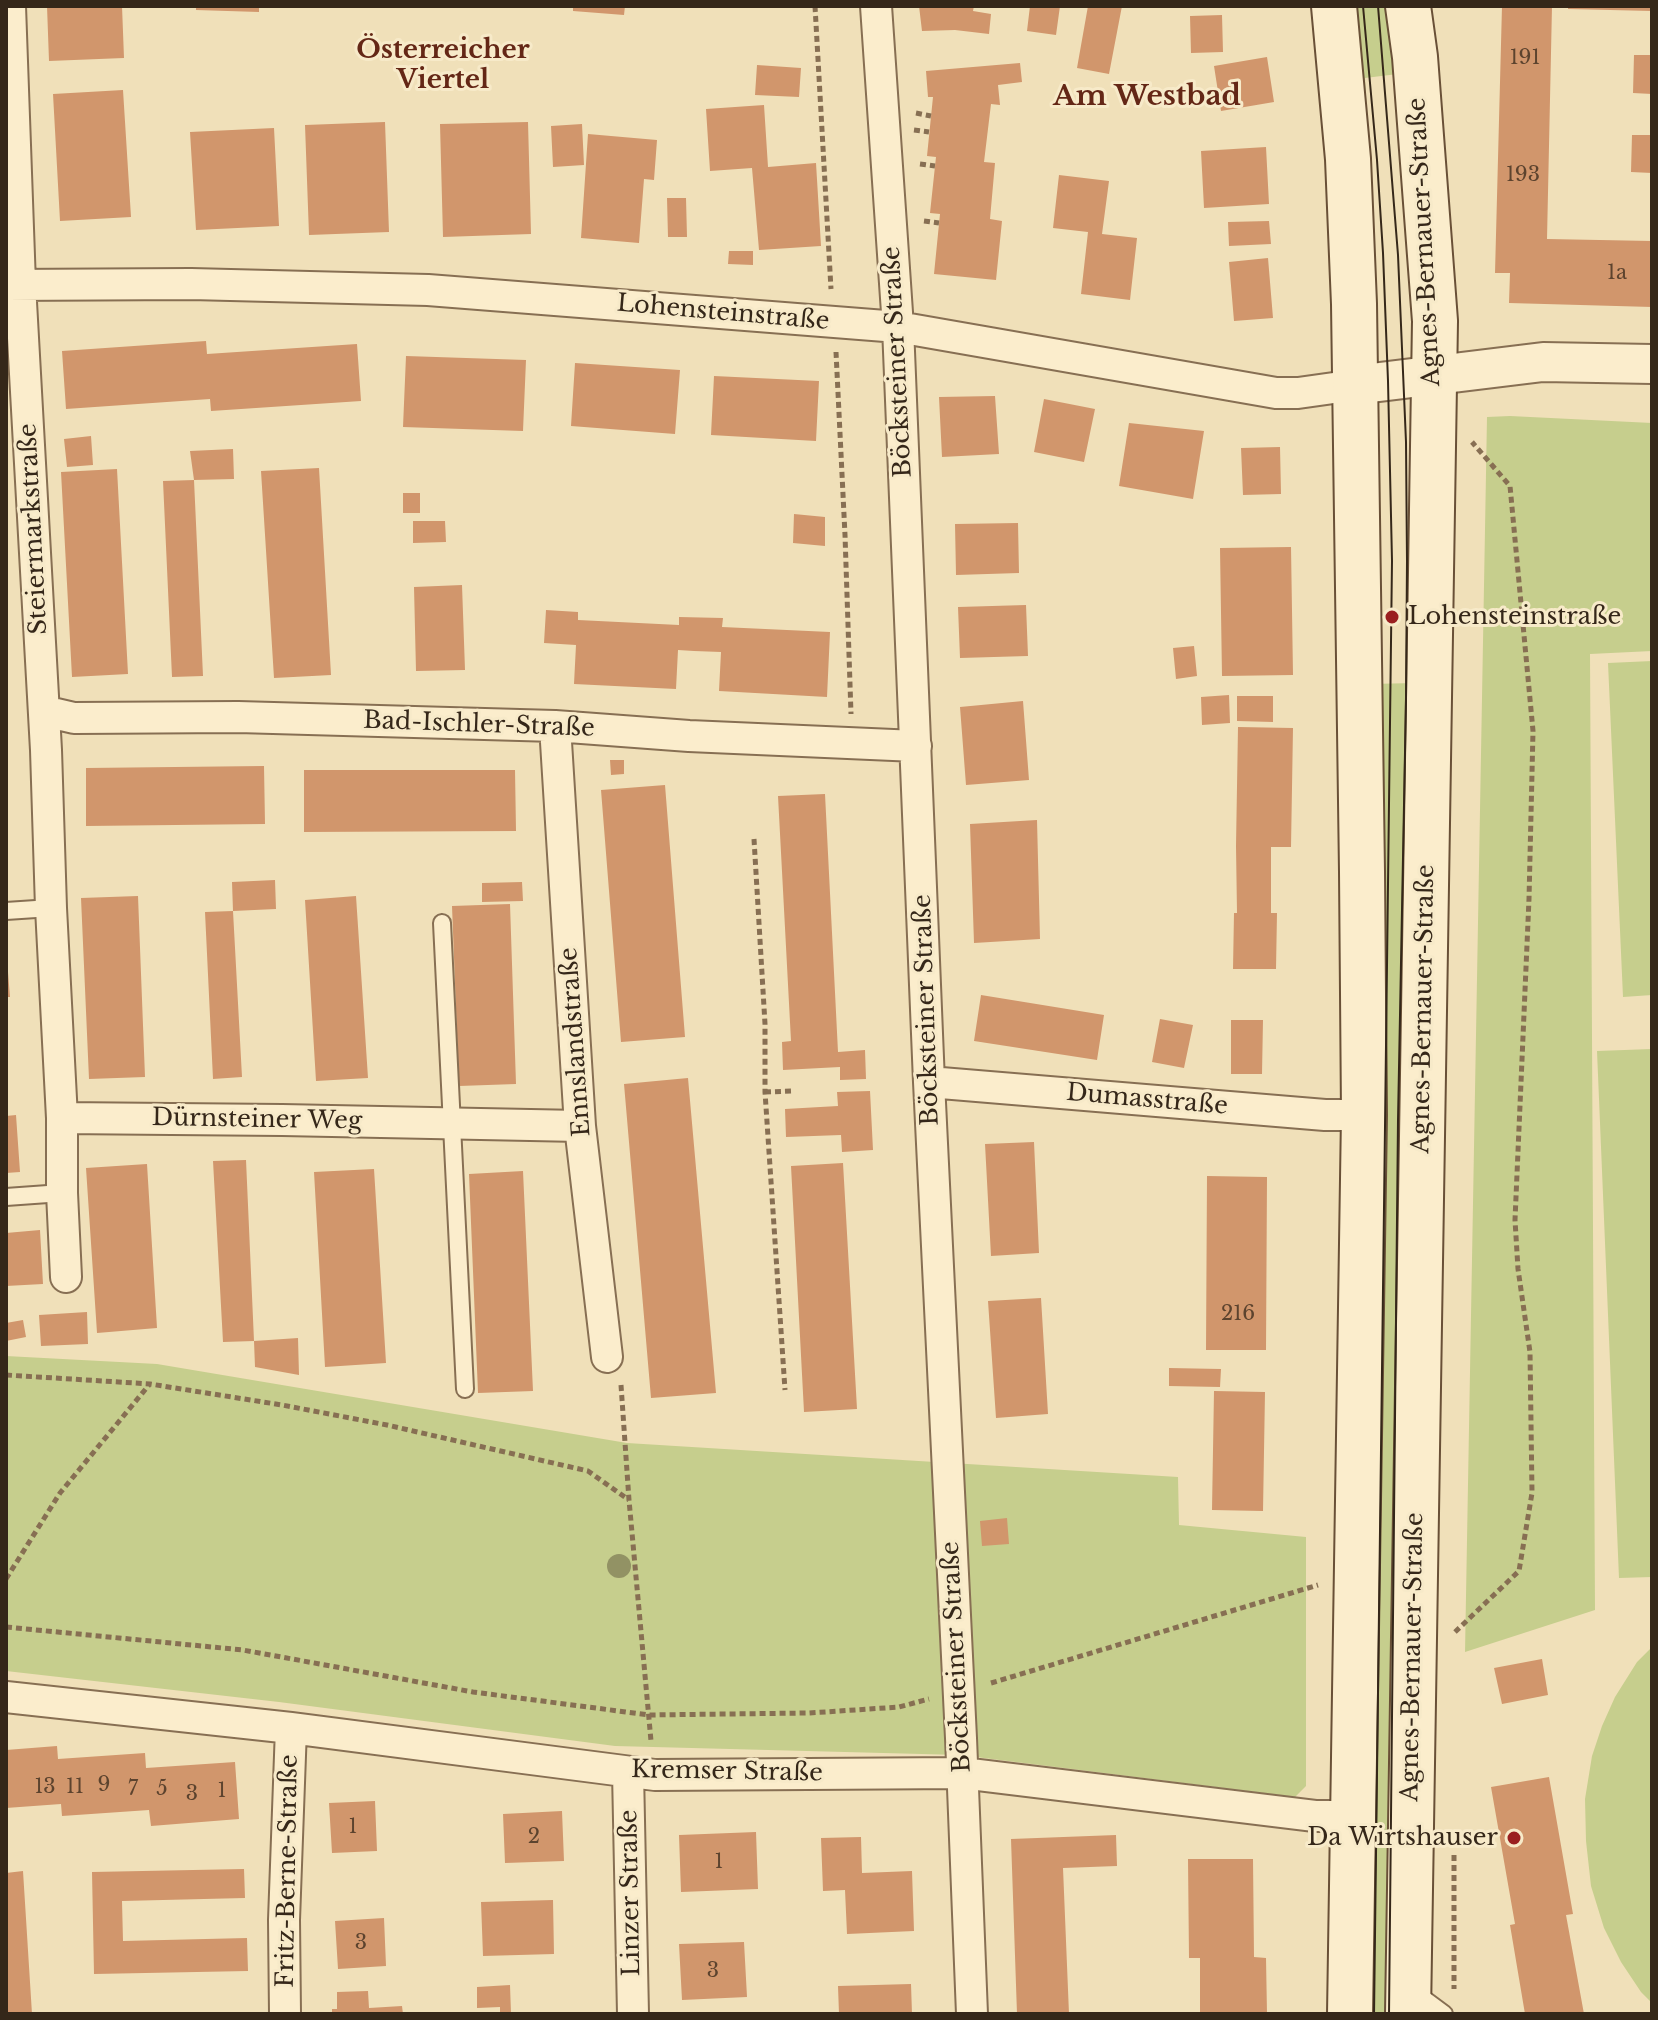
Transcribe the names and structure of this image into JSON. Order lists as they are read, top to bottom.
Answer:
{
  "streets": {
    "main road": ["Agnes-Bernauer-Straße"],
    "street": [
      "Lohensteinstraße",
      "Böcksteiner Straße",
      "Steiermarkstraße",
      "Bad-Ischler-Straße",
      "Ennslandstraße",
      "Dumasstraße",
      "Dürnsteiner Weg",
      "Kremser Straße",
      "Fritz-Berne-Straße",
      "Linzer Straße"
    ]
  },
  "crossings": [
    ["Agnes-Bernauer-Straße", "Lohensteinstraße"],
    ["Lohensteinstraße", "Böcksteiner Straße"],
    ["Lohensteinstraße", "Steiermarkstraße"],
    ["Böcksteiner Straße", "Bad-Ischler-Straße"],
    ["Böcksteiner Straße", "Dumasstraße"],
    ["Böcksteiner Straße", "Kremser Straße"],
    ["Steiermarkstraße", "Bad-Ischler-Straße"],
    ["Steiermarkstraße", "Dürnsteiner Weg"],
    ["Bad-Ischler-Straße", "Ennslandstraße"],
    ["Ennslandstraße", "Dürnsteiner Weg"],
    ["Kremser Straße", "Fritz-Berne-Straße"],
    ["Kremser Straße", "Linzer Straße"]
  ],
  "districts": ["Österreicher Viertel", "Am Westbad"],
  "places": ["Lohensteinstraße", "Da Wirtshauser"],
  "house_numbers": [
    "191",
    "193",
    "1a",
    "216",
    "9",
    "13",
    "11",
    "7",
    "5",
    "1",
    "3",
    "1",
    "2",
    "1",
    "3",
    "3"
  ]
}
